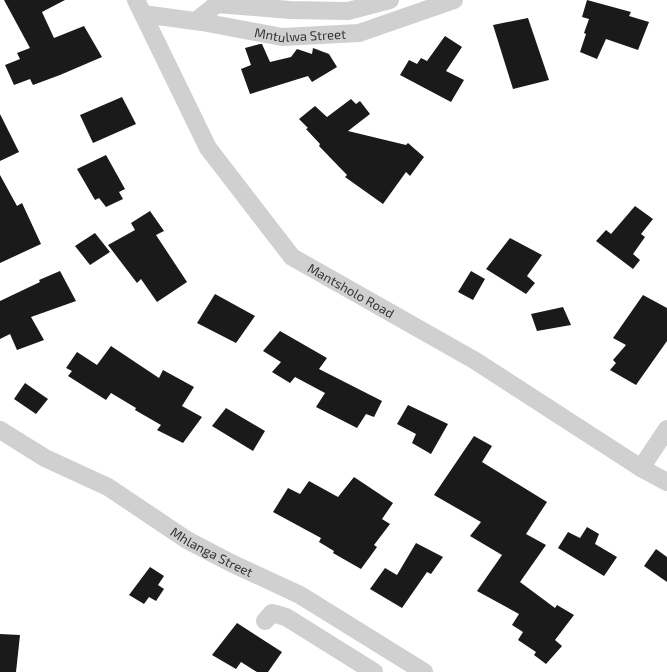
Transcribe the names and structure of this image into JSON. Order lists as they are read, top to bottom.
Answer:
{
  "streets": {
    "street": ["Mntulwa Street", "Mantsholo Road", "Mhlanga Street"]
  },
  "crossings": [
    ["Mntulwa Street", "Mantsholo Road"]
  ]
}
